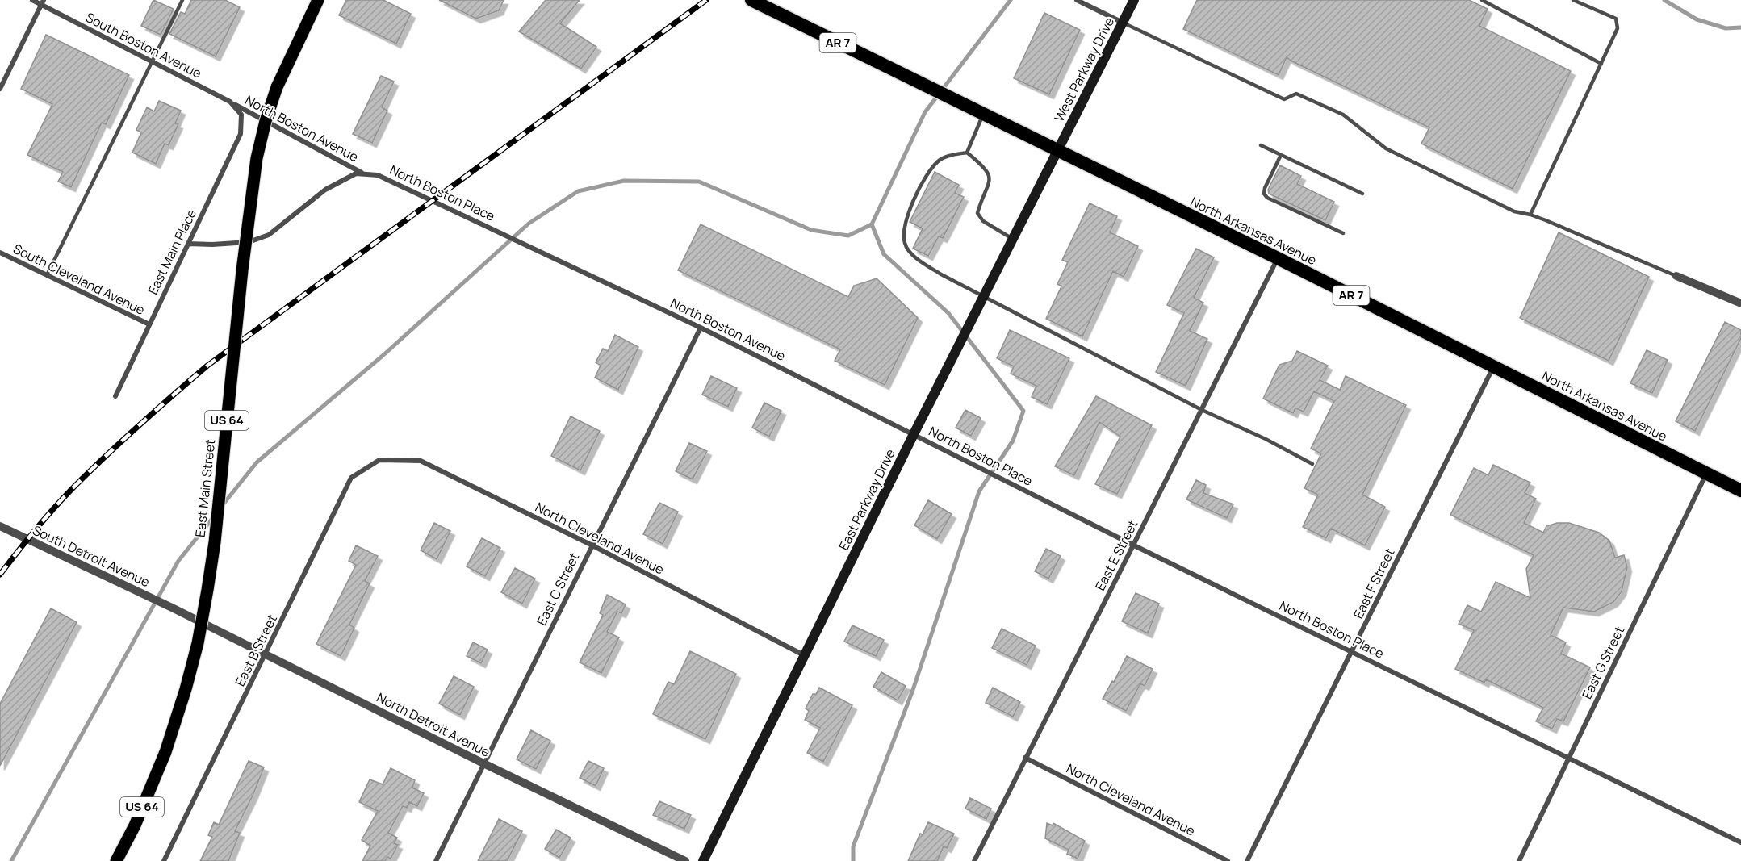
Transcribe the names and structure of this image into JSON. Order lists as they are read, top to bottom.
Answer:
{
  "streets": {
    "highway": ["AR 7", "North Arkansas Avenue"],
    "main road": [
      "West Parkway Drive",
      "US 64",
      "East Main Street",
      "East Parkway Drive"
    ],
    "street": [
      "South Boston Avenue",
      "North Boston Avenue",
      "North Boston Place",
      "East Main Place",
      "South Cleveland Avenue",
      "North Cleveland Avenue",
      "East E Street",
      "South Detroit Avenue",
      "East F Street",
      "East C Street",
      "East B Street",
      "East G Street",
      "North Detroit Avenue"
    ]
  },
  "crossings": [
    ["South Boston Avenue", "North Boston Avenue"],
    ["South Boston Avenue", "East Main Place"],
    ["West Parkway Drive", "North Arkansas Avenue"],
    ["West Parkway Drive", "East Parkway Drive"],
    ["North Boston Avenue", "North Boston Place"],
    ["North Boston Avenue", "East Parkway Drive"],
    ["North Boston Avenue", "East C Street"],
    ["North Boston Place", "East Main Place"],
    ["North Boston Place", "East Parkway Drive"],
    ["North Boston Place", "East E Street"],
    ["North Boston Place", "East F Street"],
    ["North Boston Place", "East G Street"],
    ["North Arkansas Avenue", "East Parkway Drive"],
    ["North Arkansas Avenue", "East E Street"],
    ["North Arkansas Avenue", "East F Street"],
    ["North Arkansas Avenue", "East G Street"],
    ["East Main Place", "South Cleveland Avenue"],
    ["East Parkway Drive", "North Cleveland Avenue"],
    ["North Cleveland Avenue", "East E Street"],
    ["North Cleveland Avenue", "East C Street"],
    ["North Cleveland Avenue", "East B Street"],
    ["South Detroit Avenue", "North Detroit Avenue"],
    ["East C Street", "North Detroit Avenue"],
    ["East B Street", "North Detroit Avenue"]
  ]
}
